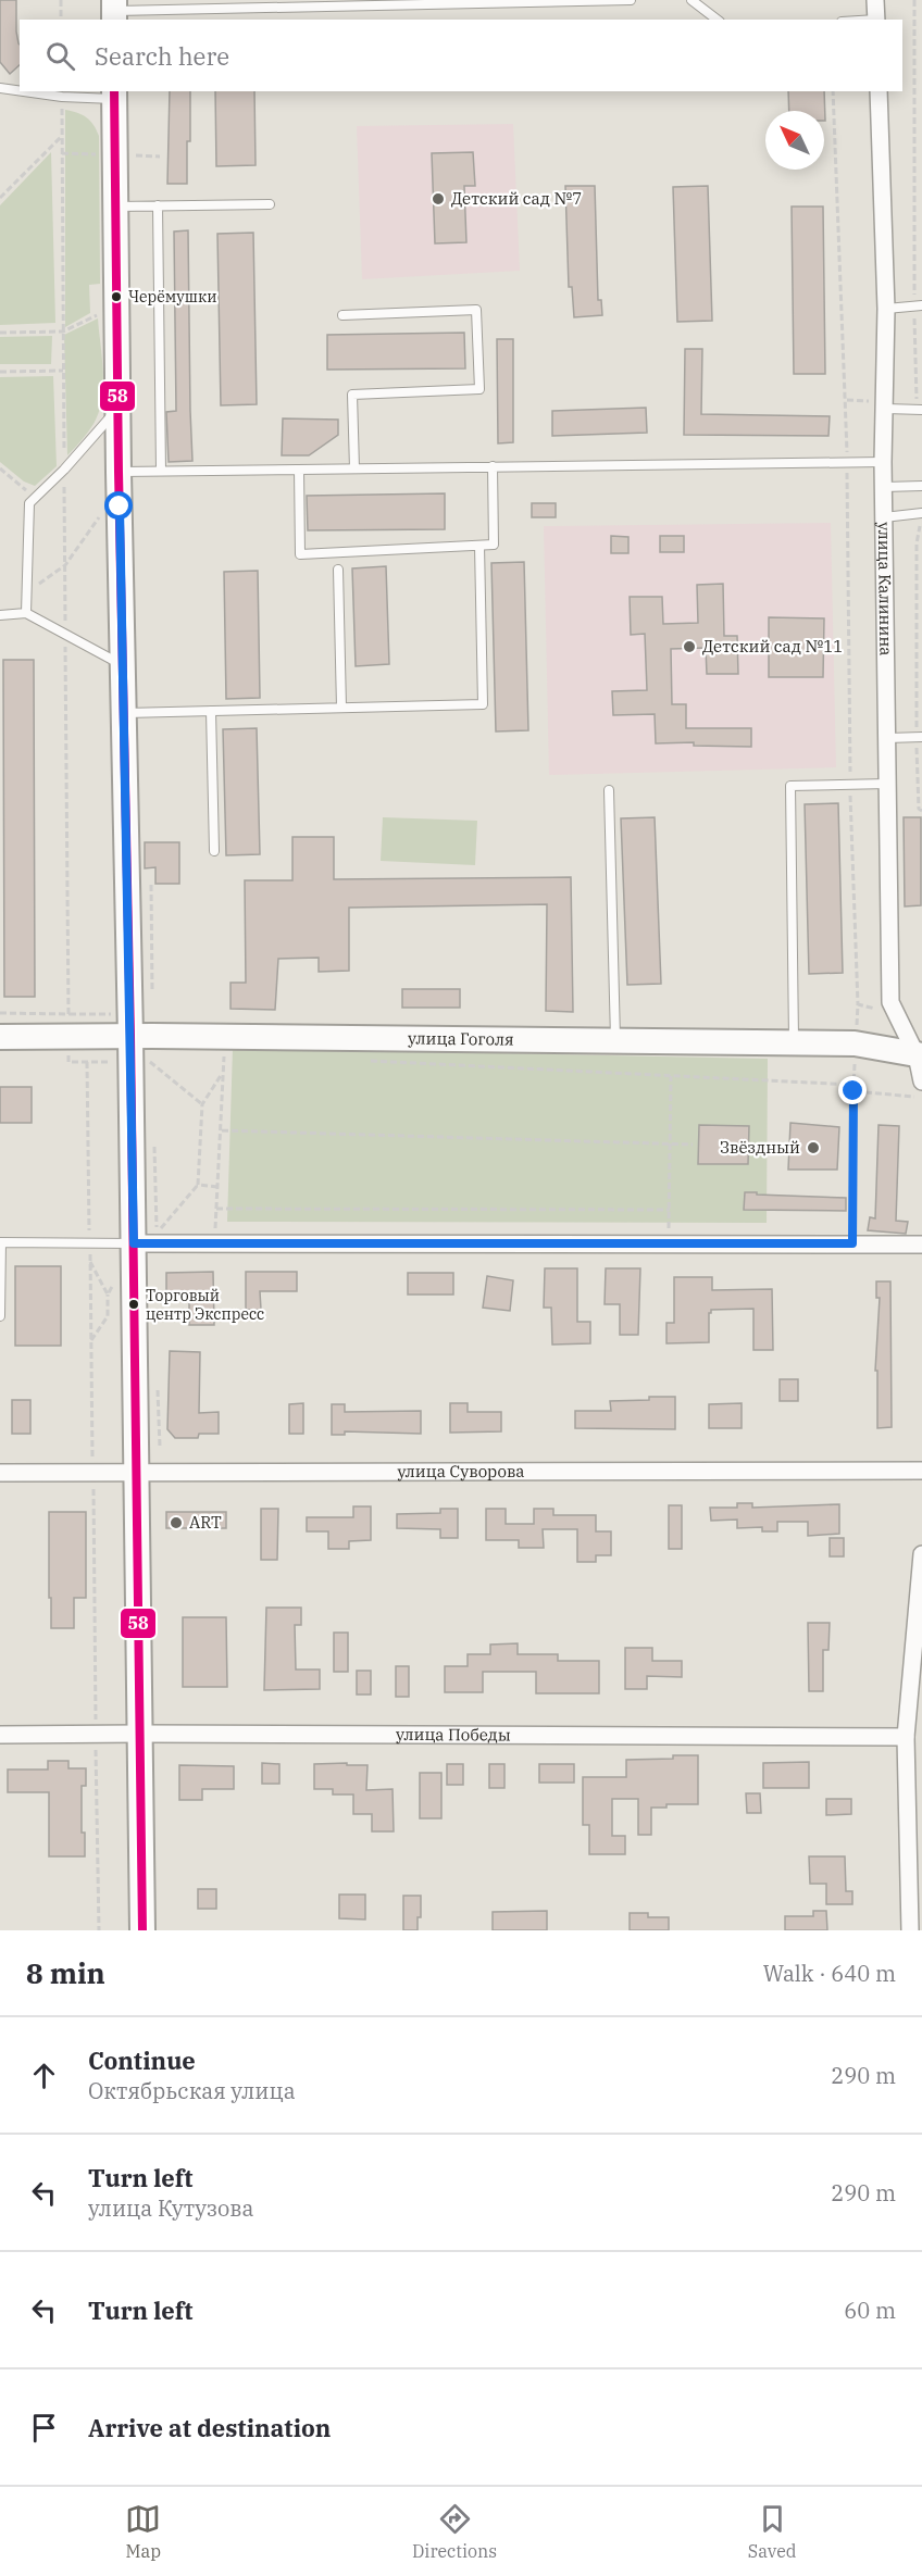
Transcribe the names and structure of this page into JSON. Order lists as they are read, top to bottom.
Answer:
{
  "streets": {
    "main road": ["улица Гоголя"],
    "street": ["улица Калинина", "улица Суворова", "улица Победы"]
  },
  "crossings": [
    ["улица Калинина", "улица Гоголя"]
  ],
  "places": [
    "Детский сад №7",
    "Черёмушки",
    "Детский сад №11",
    "Звёздный",
    "Торговый центр Экспресс",
    "ART"
  ],
  "lines": ["transit line 58"],
  "north": "top left",
  "page": {
    "search": "Search here",
    "heading": ["8 min", "Walk · 640 m"],
    "list": [
      ["Continue", "Октябрьская улица", "290 m"],
      ["Turn left", "улица Кутузова", "290 m"],
      ["Turn left", "60 m"],
      "Arrive at destination"
    ],
    "nav": ["Map", "Directions", "Saved"]
  }
}
